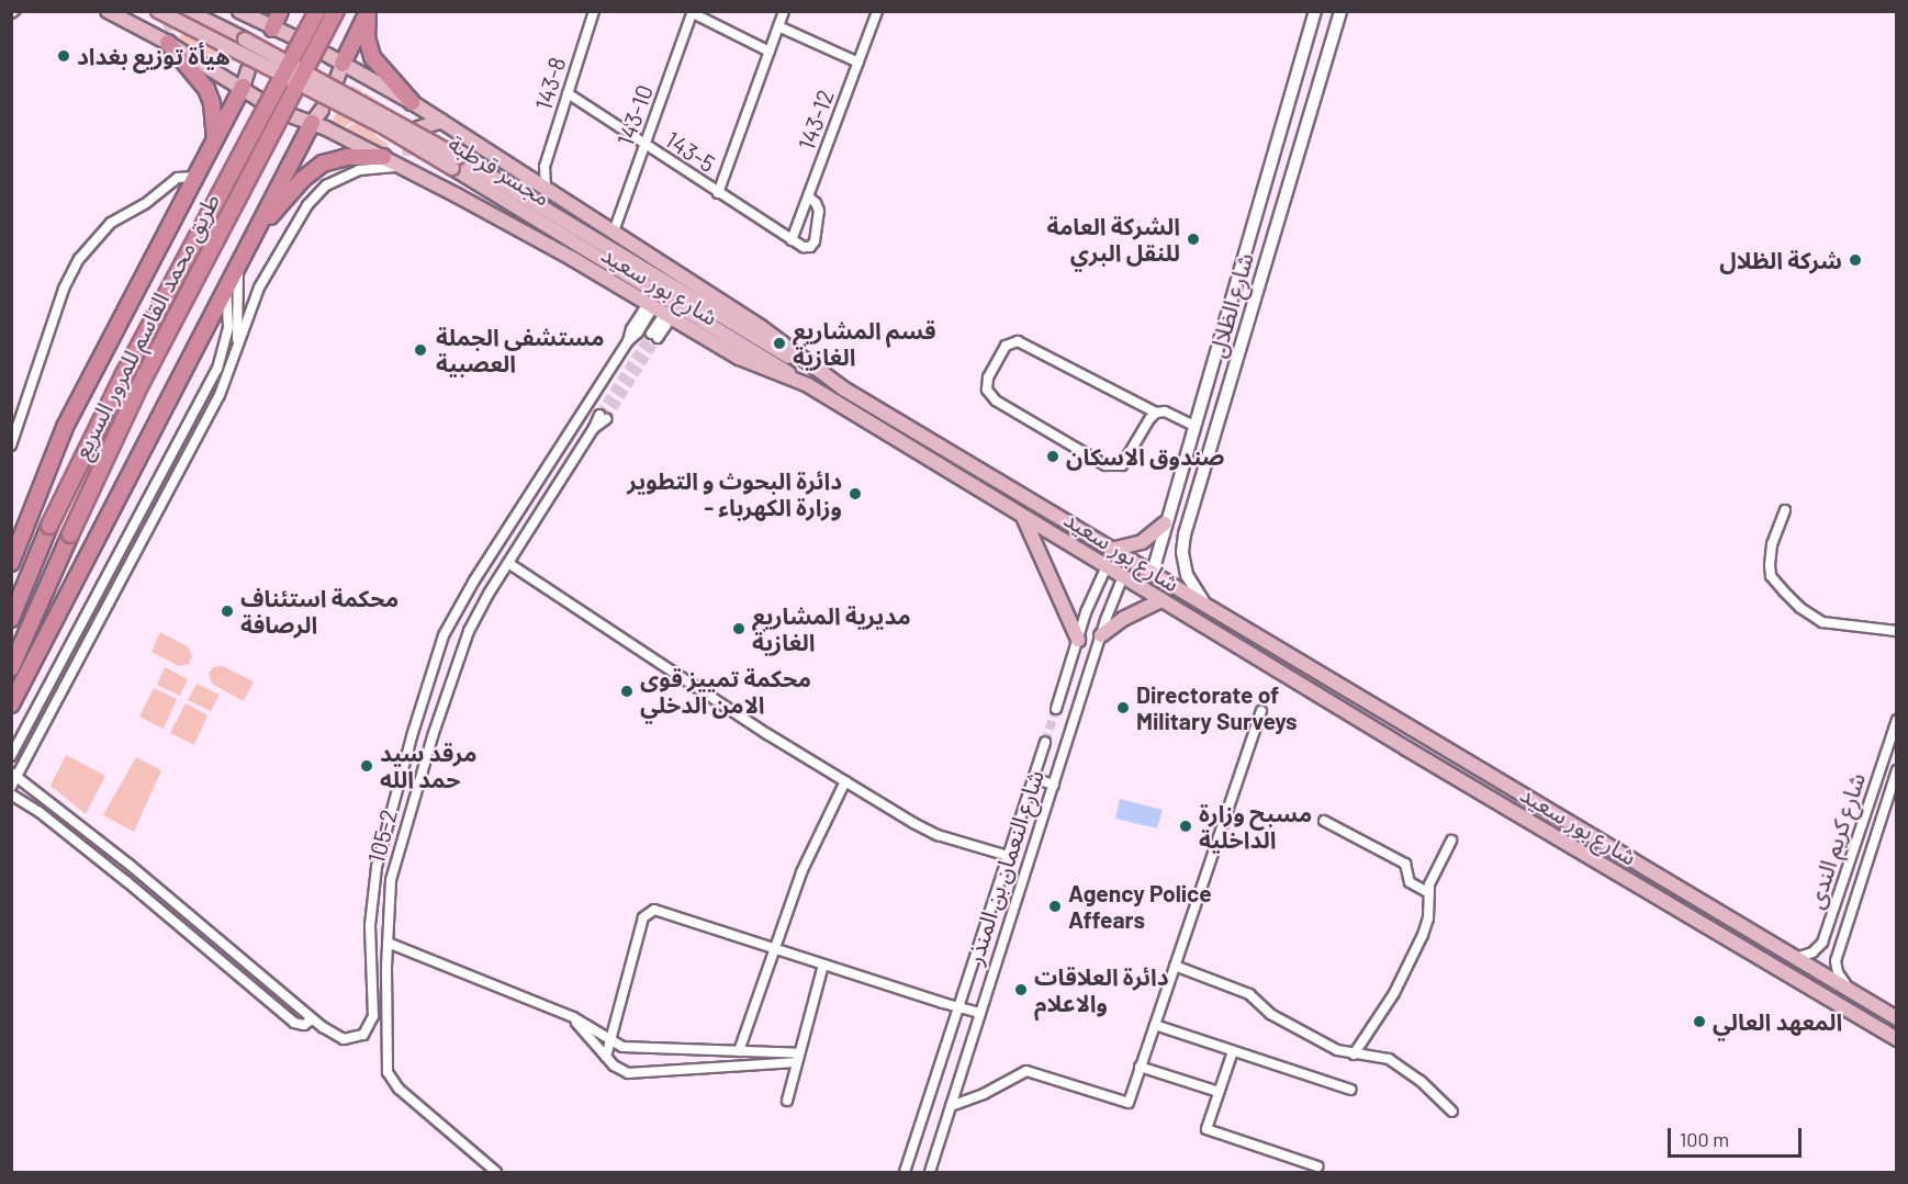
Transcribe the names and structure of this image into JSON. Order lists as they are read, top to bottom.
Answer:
{
  "streets": {
    "highway": ["طريق محمد القاسم للمرور السريع"],
    "main road": ["مجسر قرطبة", "شارع بور سعيد"],
    "street": [
      "143-8",
      "143-10",
      "143-12",
      "143-5",
      "شارع الظلال",
      "105-2",
      "شارع كريم الندى",
      "شارع النعمان بن المنذر"
    ]
  },
  "crossings": [
    ["143-8", "143-5"],
    ["143-8", "شارع بور سعيد"],
    ["143-10", "143-5"],
    ["143-10", "شارع بور سعيد"],
    ["143-12", "143-5"],
    ["مجسر قرطبة", "شارع بور سعيد"],
    ["شارع بور سعيد", "شارع الظلال"],
    ["شارع بور سعيد", "شارع كريم الندى"],
    ["شارع بور سعيد", "شارع النعمان بن المنذر"]
  ],
  "places": [
    "هيأة توزيع بغداد",
    "الشركة العامة للنقل البري",
    "شركة الظلال",
    "قسم المشاريع الغازية",
    "مستشفى الجملة العصبية",
    "صندوق الاسكان",
    "دائرة البحوث و التطوير - وزارة الكهرباء",
    "محكمة استئناف الرصافة",
    "مديرية المشاريع الغازية",
    "محكمة تمييز قوى الامن الدخلي",
    "Directorate of Military Surveys",
    "مرقد سيد حمد الله",
    "مسبح وزارة الداخلية",
    "Agency Police Affears",
    "دائرة العلاقات والاعلام",
    "المعهد العالي"
  ],
  "scale_bar": "100 m"
}
